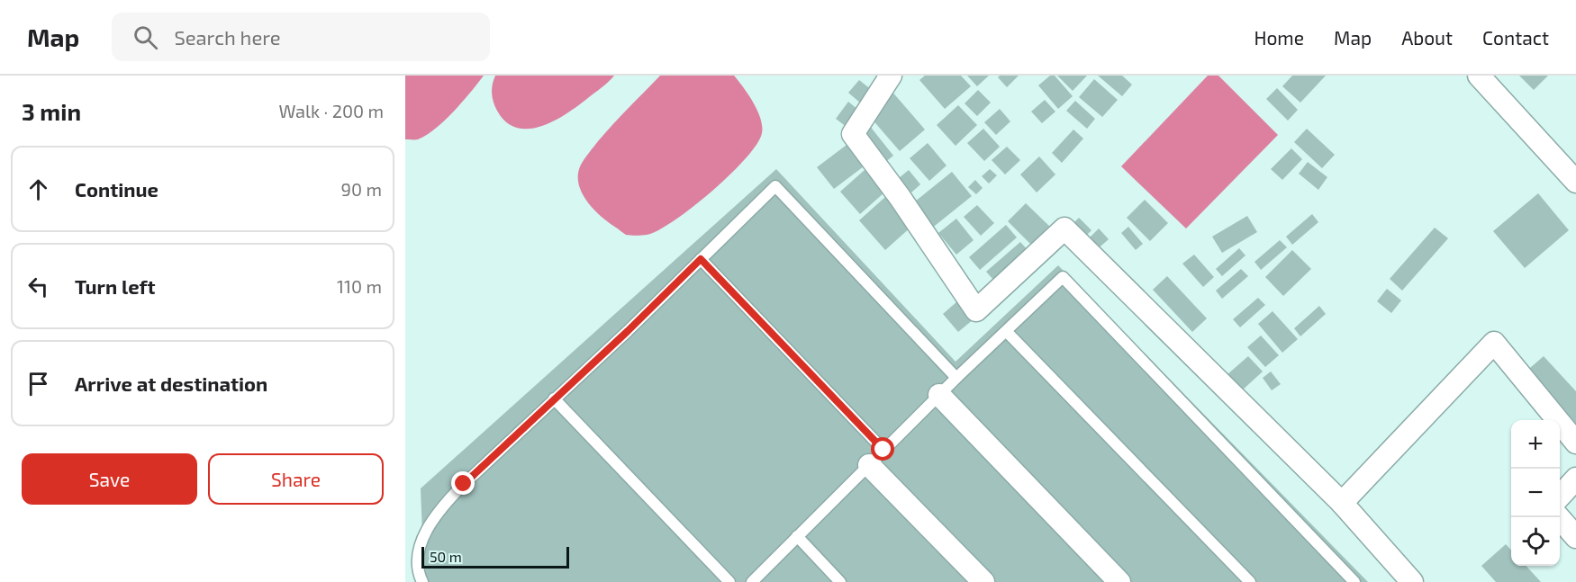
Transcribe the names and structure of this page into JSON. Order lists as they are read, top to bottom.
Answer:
{
  "scale_bar": "50 m",
  "page": {
    "header": "Map",
    "search": "Search here",
    "nav": [
      "Home",
      "Map",
      "About",
      "Contact"
    ],
    "heading": ["3 min", "Walk · 200 m"],
    "list": [
      ["Continue", "90 m"],
      ["Turn left", "110 m"],
      "Arrive at destination"
    ],
    "map_buttons": ["+", "−"],
    "buttons": ["Save", "Share"],
    "scale": "50 m"
  }
}
